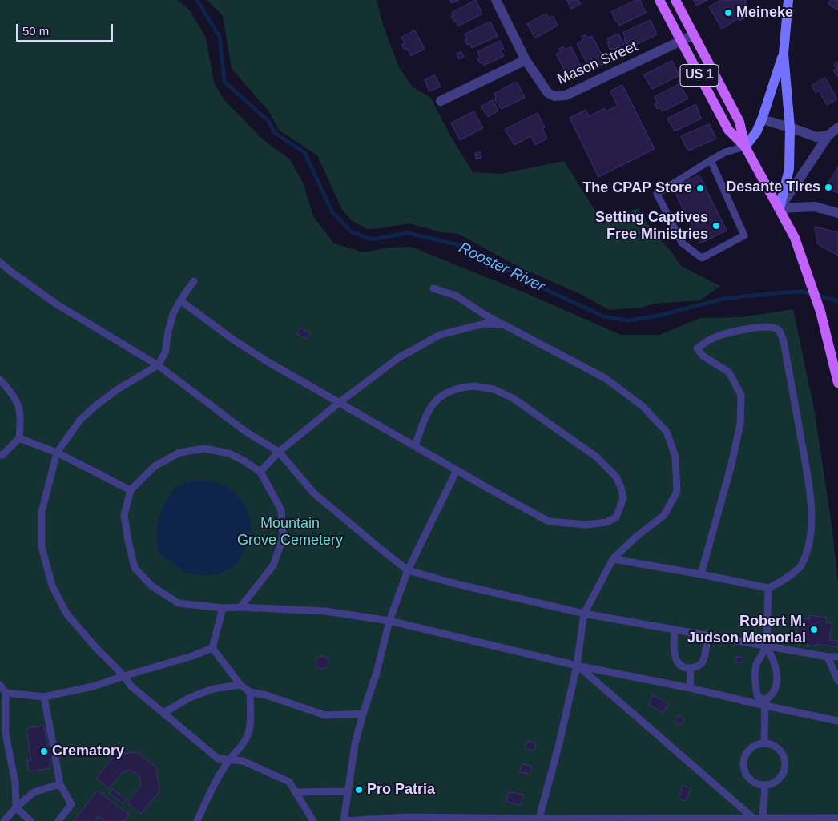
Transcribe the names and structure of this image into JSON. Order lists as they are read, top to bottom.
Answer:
{
  "streets": {
    "main road": ["US 1"],
    "street": ["Mason Street"]
  },
  "crossings": [
    ["Mason Street", "US 1"]
  ],
  "water": ["Rooster River"],
  "parks": ["Mountain Grove Cemetery"],
  "places": [
    "Meineke",
    "Desante Tires",
    "The CPAP Store",
    "Setting Captives Free Ministries",
    "Robert M. Judson Memorial",
    "Crematory",
    "Pro Patria"
  ],
  "scale_bar": "50 m"
}
